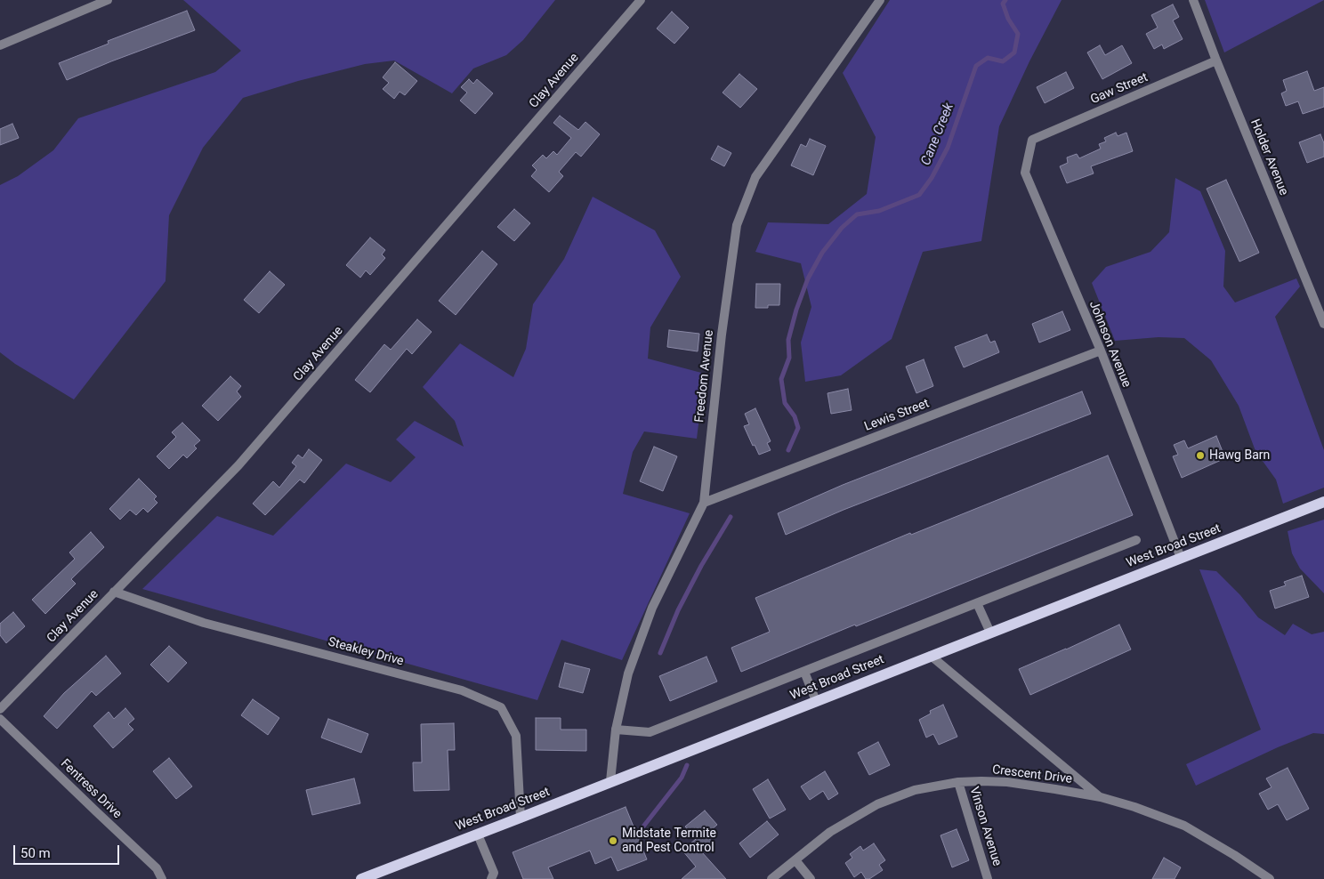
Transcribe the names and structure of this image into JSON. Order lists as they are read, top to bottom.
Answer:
{
  "streets": {
    "main road": ["West Broad Street"],
    "street": [
      "Clay Avenue",
      "Gaw Street",
      "Holder Avenue",
      "Johnson Avenue",
      "Freedom Avenue",
      "Lewis Street",
      "Steakley Drive",
      "Crescent Drive",
      "Fentress Drive",
      "Vinson Avenue"
    ]
  },
  "crossings": [
    ["Clay Avenue", "Steakley Drive"],
    ["Gaw Street", "Holder Avenue"],
    ["Gaw Street", "Johnson Avenue"],
    ["Johnson Avenue", "Lewis Street"],
    ["Johnson Avenue", "West Broad Street"],
    ["Freedom Avenue", "Lewis Street"],
    ["Freedom Avenue", "West Broad Street"],
    ["West Broad Street", "Steakley Drive"],
    ["Crescent Drive", "Vinson Avenue"]
  ],
  "water": ["Cane Creek"],
  "places": ["Hawg Barn", "Midstate Termite and Pest Control"],
  "scale_bar": "50 m"
}
